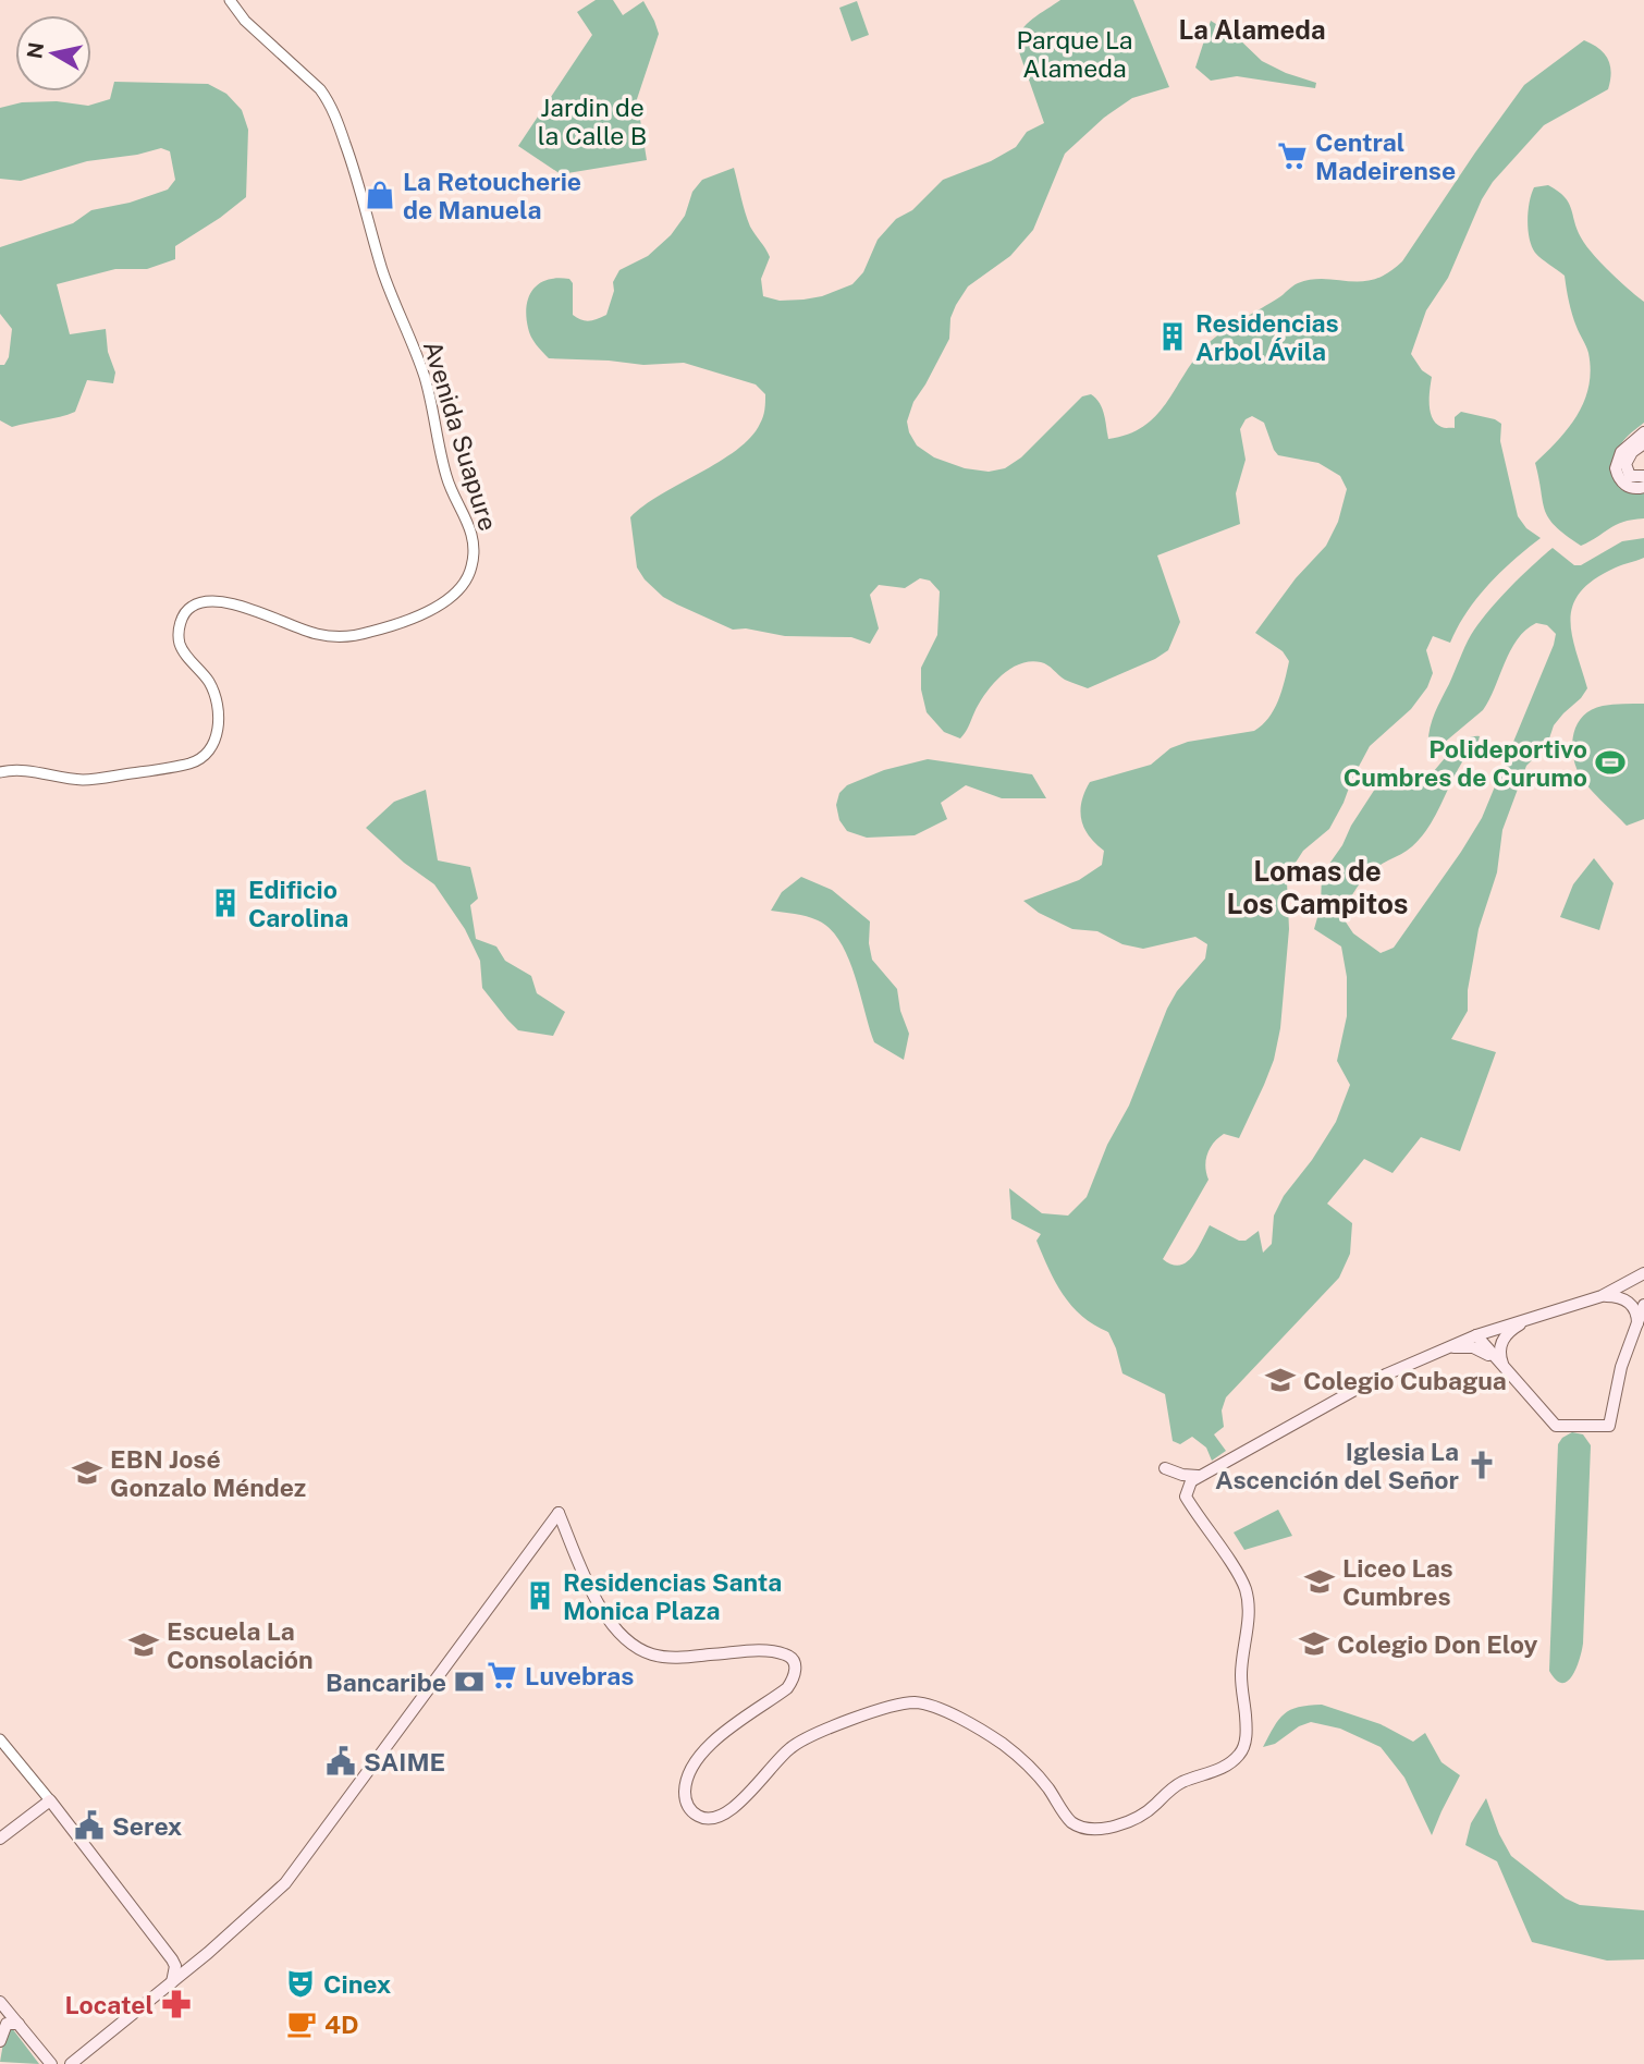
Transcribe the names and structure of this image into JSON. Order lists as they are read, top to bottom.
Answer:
{
  "streets": {
    "street": ["Avenida Suapure"]
  },
  "districts": ["La Alameda", "Lomas de Los Campitos"],
  "parks": ["Parque La Alameda", "Jardin de la Calle B"],
  "places": {
    "supermarket": ["Central Madeirense", "Luvebras"],
    "shop": ["La Retoucherie de Manuela"],
    "building": ["Residencias Arbol Ávila", "Edificio Carolina", "Residencias Santa Monica Plaza"],
    "sports": ["Polideportivo Cumbres de Curumo"],
    "school or university": [
      "Colegio Cubagua",
      "EBN José Gonzalo Méndez",
      "Liceo Las Cumbres",
      "Colegio Don Eloy",
      "Escuela La Consolación"
    ],
    "church": ["Iglesia La Ascención del Señor"],
    "bank": ["Bancaribe"],
    "public building": ["SAIME", "Serex"],
    "theatre": ["Cinex"],
    "pharmacy": ["Locatel"],
    "cafe": ["4D"]
  },
  "north": "left"
}
